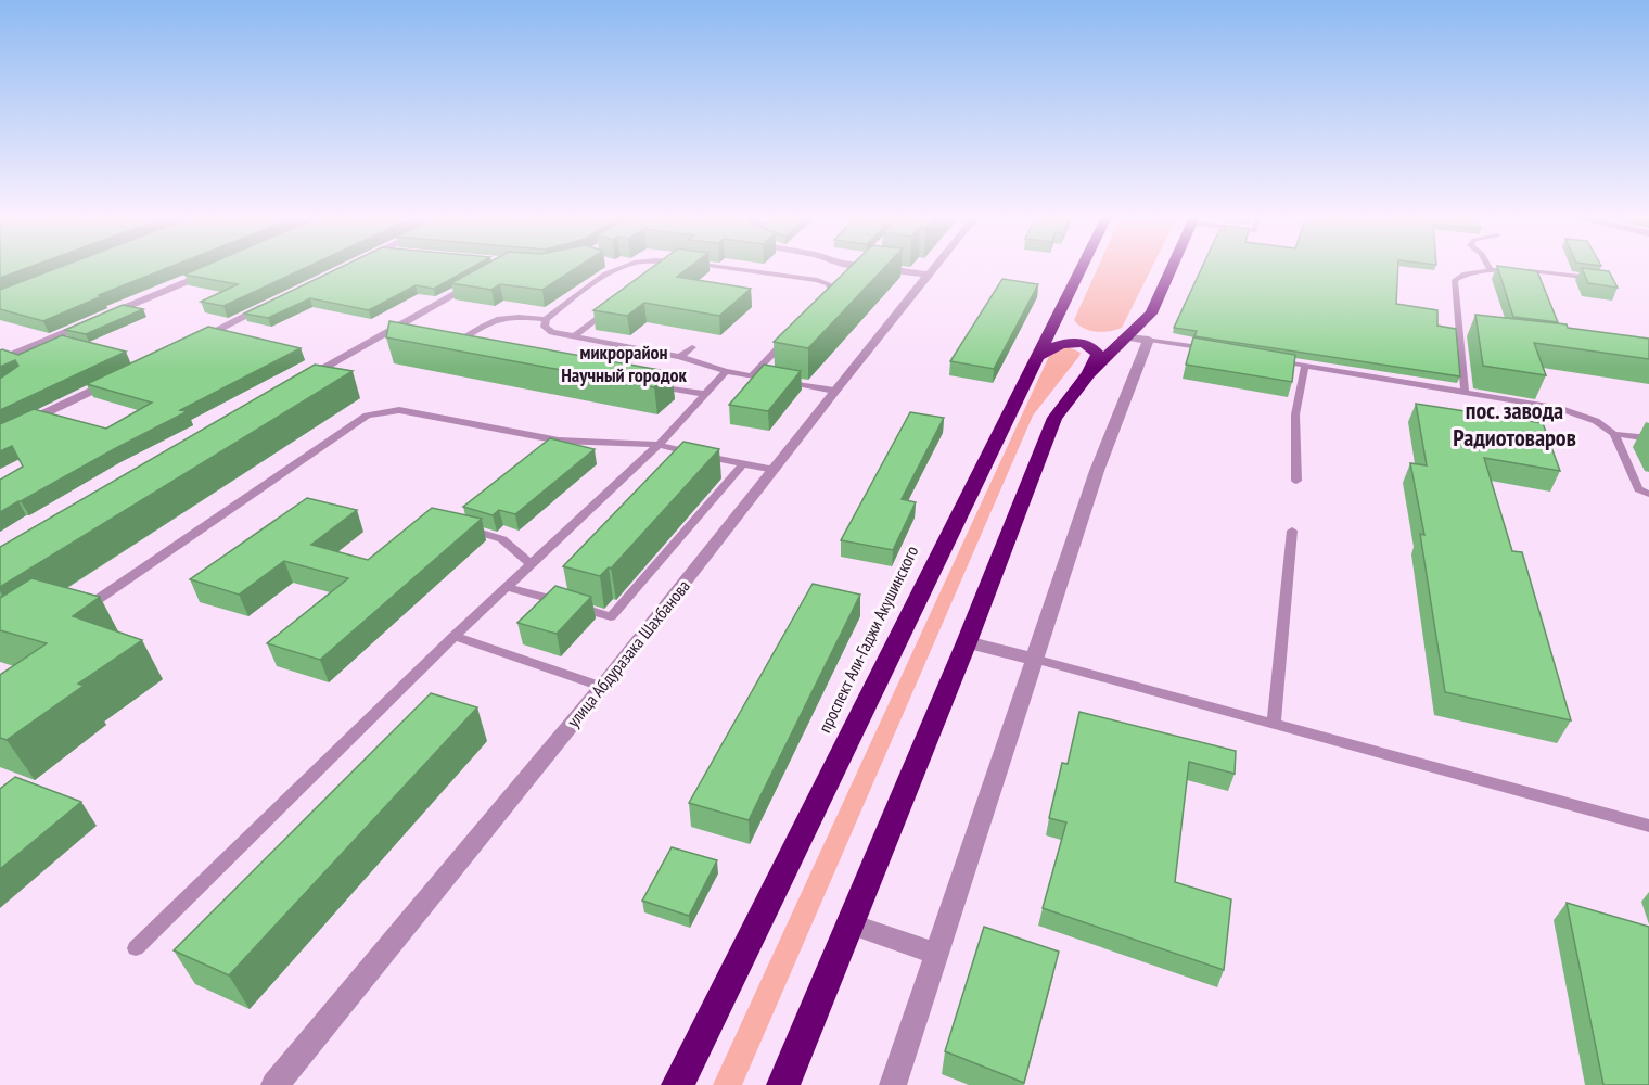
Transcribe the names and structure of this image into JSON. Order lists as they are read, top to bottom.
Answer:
{
  "streets": {
    "highway": ["проспект Али-Гаджи Акушинского"],
    "street": ["улица Абдуразака Шахбанова"]
  },
  "districts": ["микрорайон Научный городок", "пос. завода Радиотоваров"]
}
